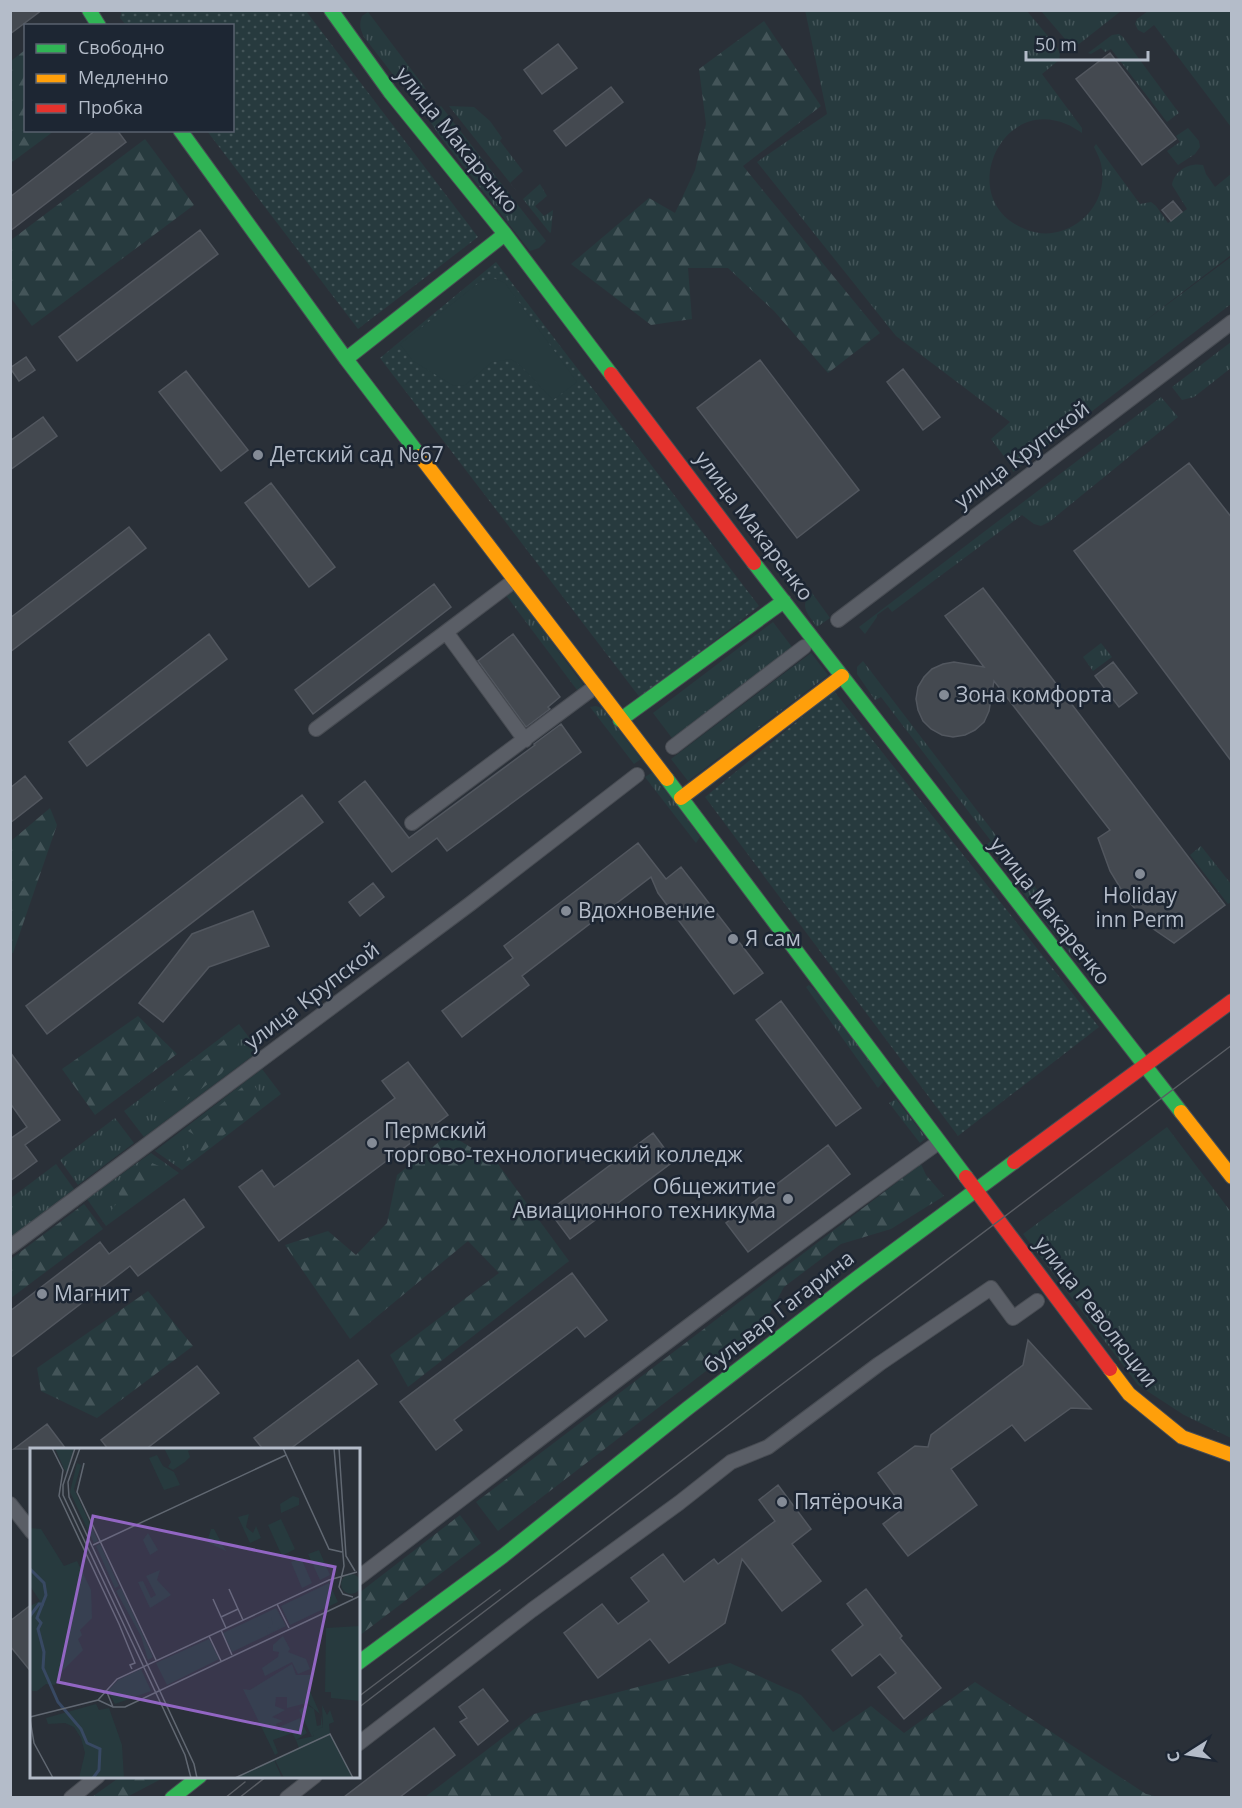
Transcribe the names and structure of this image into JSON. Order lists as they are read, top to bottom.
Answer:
{
  "streets": {
    "main road": ["улица Макаренко", "бульвар Гагарина", "улица Революции"],
    "street": ["улица Крупской"]
  },
  "crossings": [
    ["улица Макаренко", "бульвар Гагарина"],
    ["бульвар Гагарина", "улица Революции"]
  ],
  "places": [
    "Детский сад №67",
    "Зона комфорта",
    "Holiday inn Perm",
    "Вдохновение",
    "Я сам",
    "Пермский торгово-технологический колледж",
    "Общежитие Авиационного техникума",
    "Магнит",
    "Пятёрочка"
  ],
  "legend": ["Свободно", "Медленно", "Пробка"],
  "scale_bar": "50 m",
  "north": "left"
}
